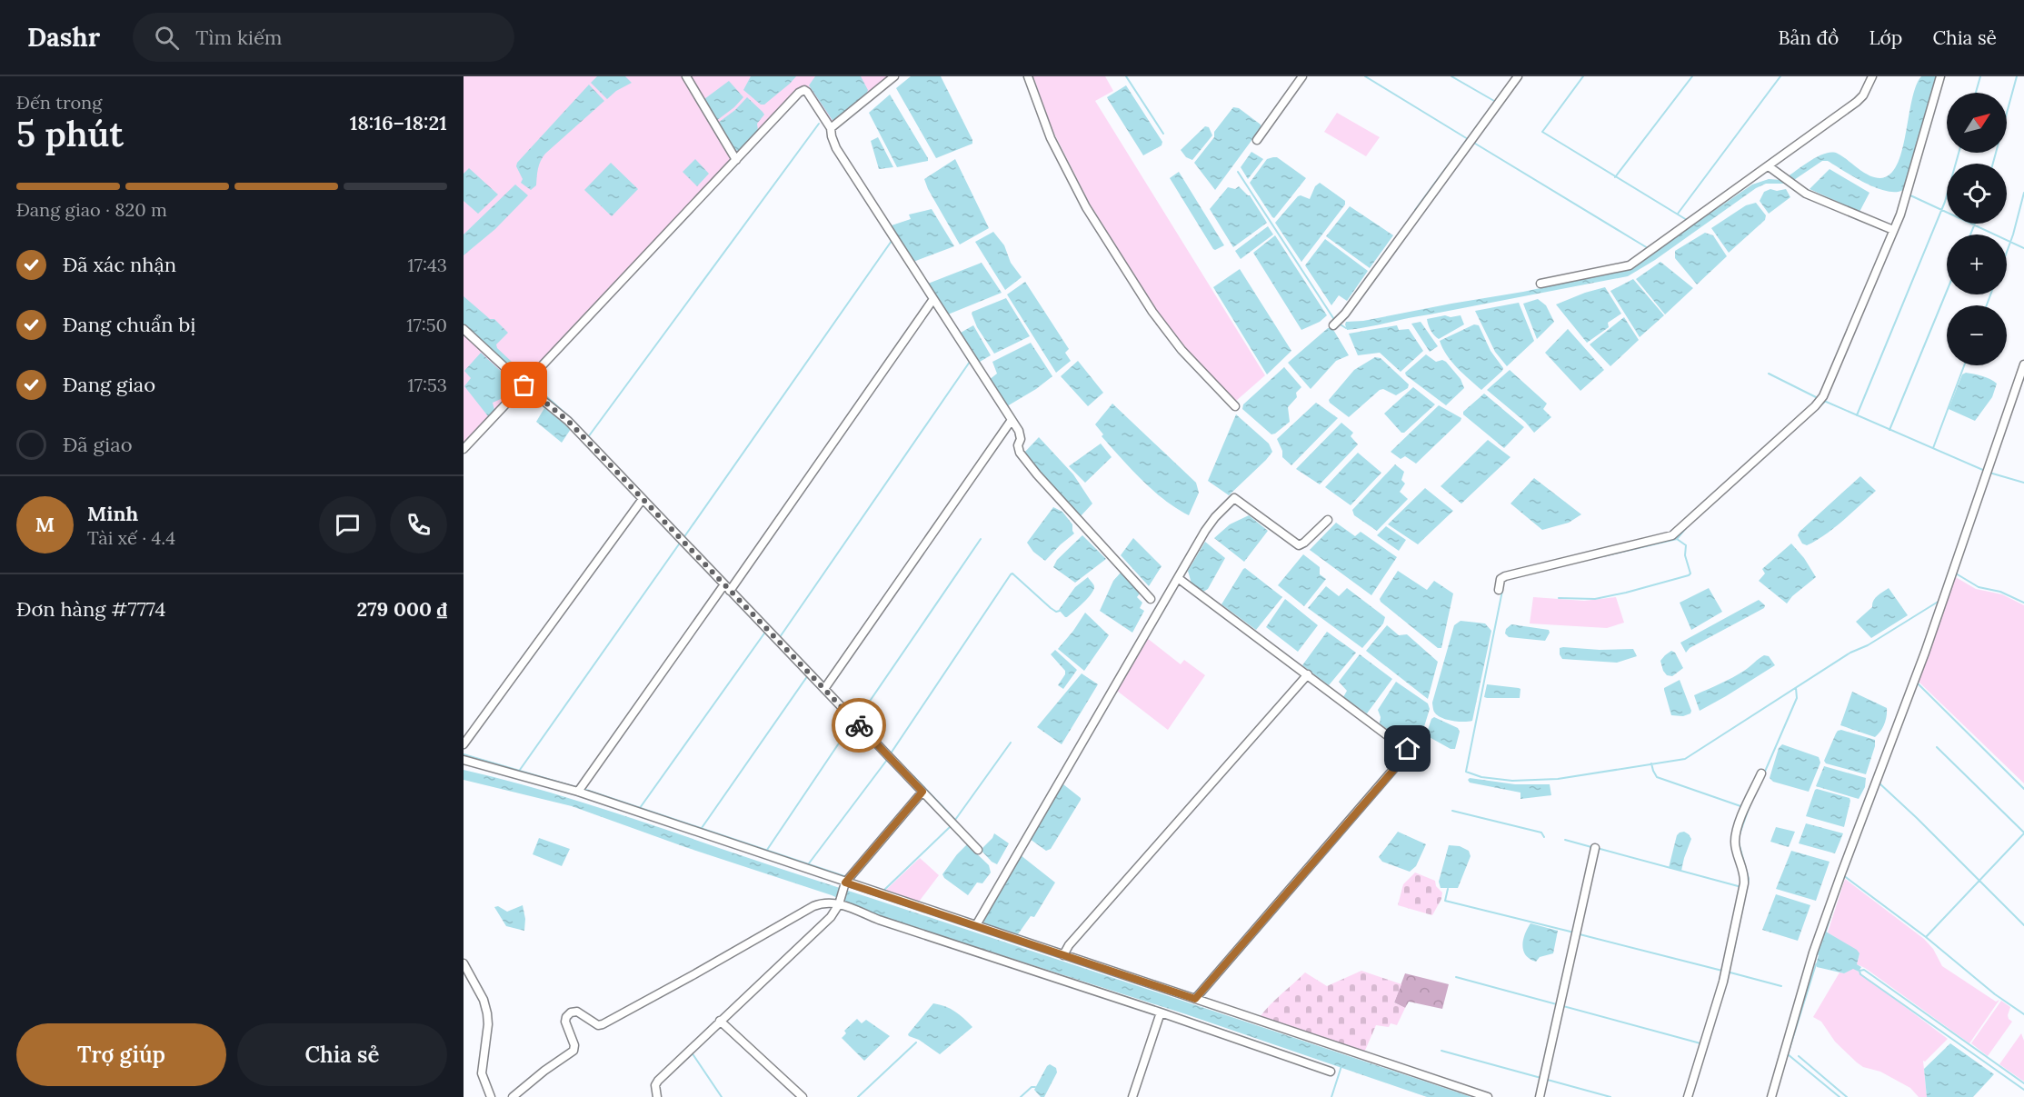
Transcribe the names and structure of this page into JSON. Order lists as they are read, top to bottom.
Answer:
{
  "north": "top right",
  "page": {
    "header": "Dashr",
    "search": "Tìm kiếm",
    "nav": ["Bản đồ", "Lớp", "Chia sẻ"],
    "heading": ["5 phút", "Đến trong", "18:16–18:21"],
    "panel": [
      "Minh",
      "Tài xế · 4.4",
      "Đơn hàng #7774",
      "279 000 ₫"
    ],
    "map_buttons": ["+", "−"],
    "bar": "Đang giao · 820 m",
    "list": [
      ["Đã xác nhận", "17:43"],
      ["Đang chuẩn bị", "17:50"],
      ["Đang giao", "17:53"],
      "Đã giao"
    ],
    "round": "M",
    "buttons": ["Trợ giúp", "Chia sẻ"]
  }
}
